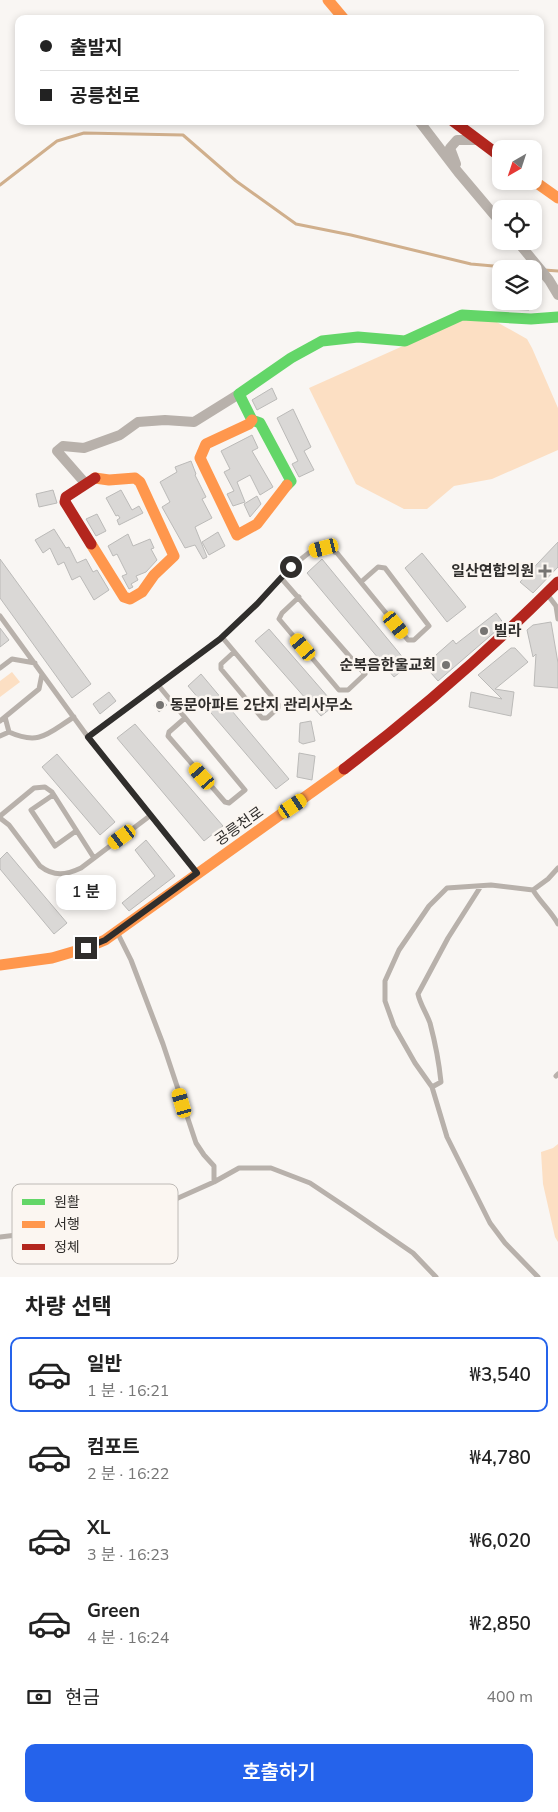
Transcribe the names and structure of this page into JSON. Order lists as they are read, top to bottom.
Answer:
{
  "streets": {
    "street": ["공릉천로"]
  },
  "places": {
    "health": ["일산연합의원"],
    "other": ["빌라", "순복음한울교회", "동문아파트 2단지 관리사무소"]
  },
  "legend": ["원활", "서행", "정체"],
  "north": "bottom left",
  "page": {
    "banner": ["출발지", "공릉천로"],
    "bubble": "1 분",
    "heading": "차량 선택",
    "list": [
      {
        "name": "일반",
        "note": "1 분 · 16:21",
        "value": "₩3,540"
      },
      {
        "name": "컴포트",
        "note": "2 분 · 16:22",
        "value": "₩4,780"
      },
      {
        "name": "XL",
        "note": "3 분 · 16:23",
        "value": "₩6,020"
      },
      {
        "name": "Green",
        "note": "4 분 · 16:24",
        "value": "₩2,850"
      }
    ],
    "pay": ["현금", "400 m"],
    "buttons": "호출하기"
  }
}
